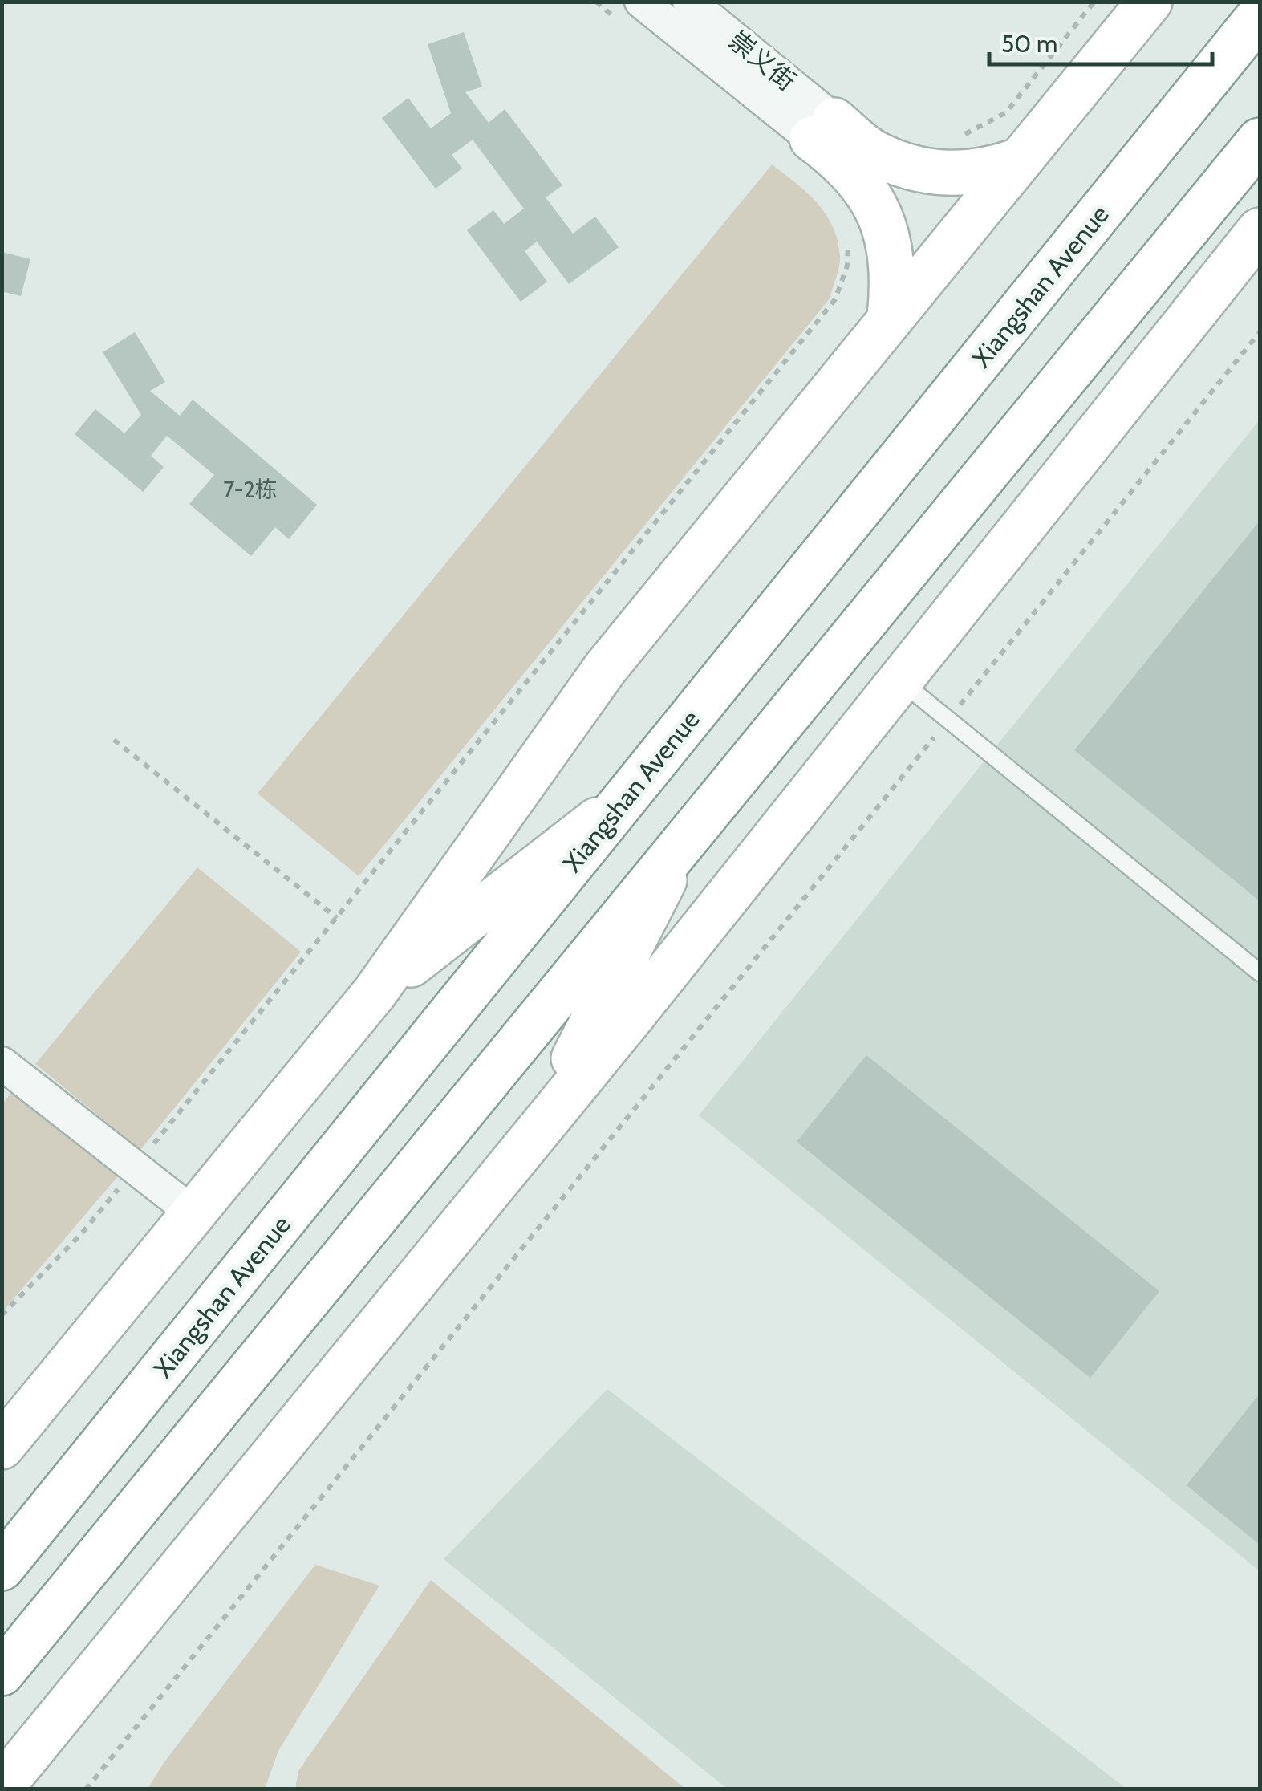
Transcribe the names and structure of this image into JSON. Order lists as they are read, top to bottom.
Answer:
{
  "streets": {
    "main road": ["Xiangshan Avenue"],
    "street": ["崇义街"]
  },
  "house_numbers": ["7-2栋"],
  "scale_bar": "50 m"
}
